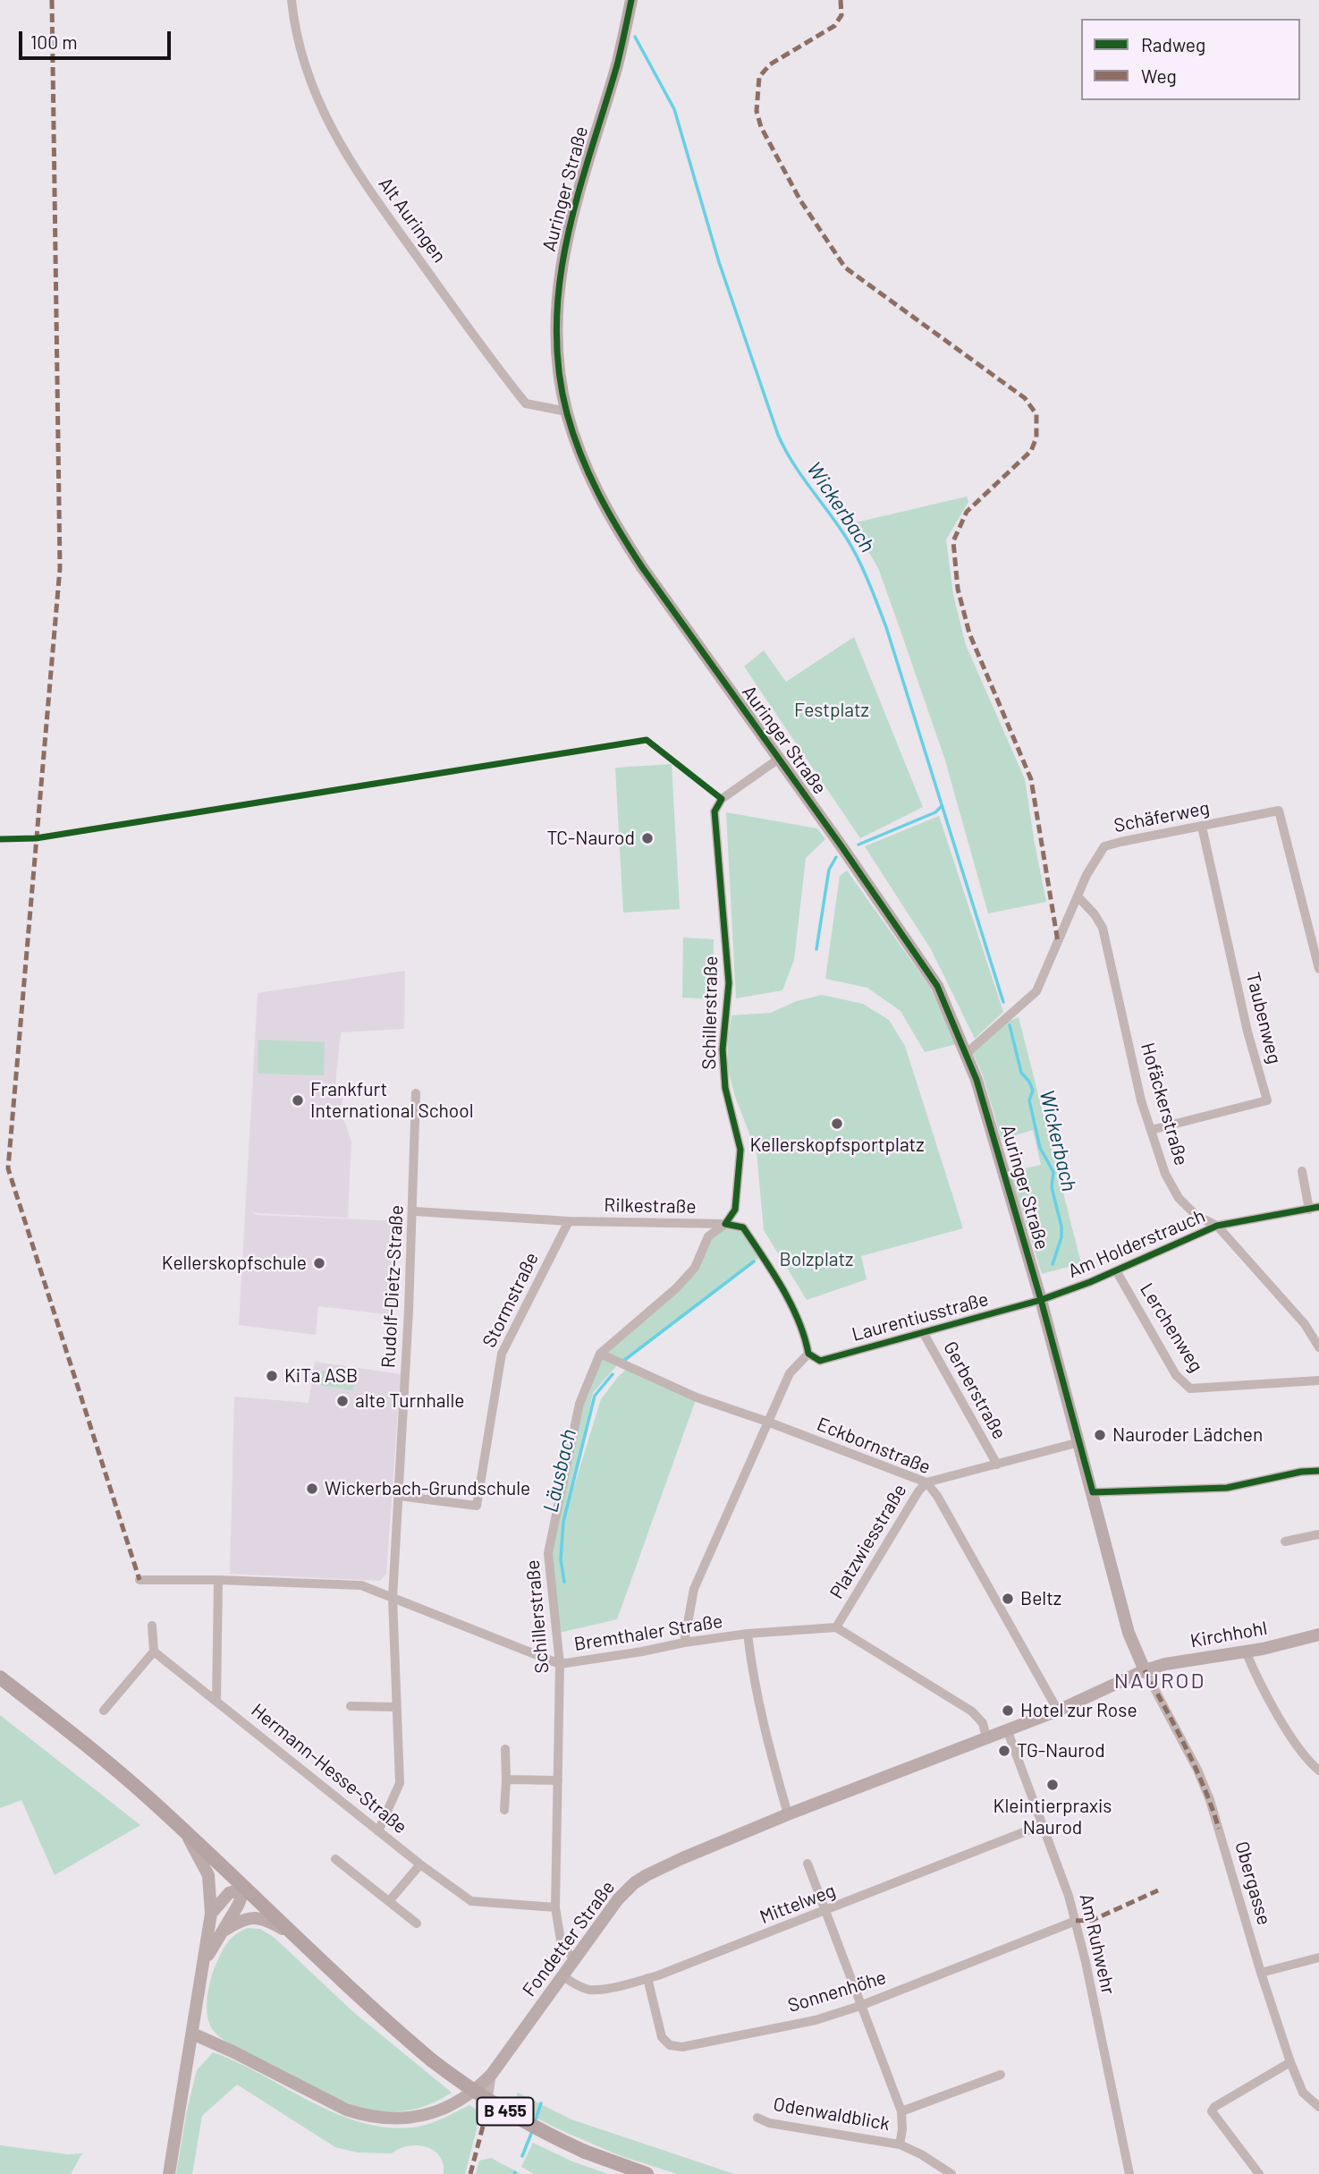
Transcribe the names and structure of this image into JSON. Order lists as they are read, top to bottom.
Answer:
{
  "streets": {
    "main road": ["B 455"],
    "street": [
      "Auringer Straße",
      "Alt Auringen",
      "Schäferweg",
      "Schillerstraße",
      "Taubenweg",
      "Hofäckerstraße",
      "Rilkestraße",
      "Am Holderstrauch",
      "Rudolf-Dietz-Straße",
      "Stormstraße",
      "Laurentiusstraße",
      "Lerchenweg",
      "Gerberstraße",
      "Eckbornstraße",
      "Platzwiesstraße",
      "Bremthaler Straße",
      "Kirchhohl",
      "Hermann-Hesse-Straße",
      "Obergasse",
      "Mittelweg",
      "Fondetter Straße",
      "Am Ruhwehr",
      "Sonnenhöhe",
      "Odenwaldblick"
    ]
  },
  "crossings": [
    ["Auringer Straße", "Alt Auringen"],
    ["Auringer Straße", "Schäferweg"],
    ["Auringer Straße", "Schillerstraße"],
    ["Auringer Straße", "Am Holderstrauch"],
    ["Auringer Straße", "Laurentiusstraße"],
    ["Auringer Straße", "Platzwiesstraße"],
    ["Auringer Straße", "Kirchhohl"],
    ["Auringer Straße", "Obergasse"],
    ["Auringer Straße", "Fondetter Straße"],
    ["Schäferweg", "Taubenweg"],
    ["Schäferweg", "Hofäckerstraße"],
    ["Schillerstraße", "Rilkestraße"],
    ["Schillerstraße", "Eckbornstraße"],
    ["Schillerstraße", "Bremthaler Straße"],
    ["Schillerstraße", "Hermann-Hesse-Straße"],
    ["Schillerstraße", "Fondetter Straße"],
    ["Taubenweg", "Hofäckerstraße"],
    ["Hofäckerstraße", "Am Holderstrauch"],
    ["Rilkestraße", "Rudolf-Dietz-Straße"],
    ["Rilkestraße", "Stormstraße"],
    ["Rilkestraße", "Laurentiusstraße"],
    ["Am Holderstrauch", "Laurentiusstraße"],
    ["Am Holderstrauch", "Lerchenweg"],
    ["Rudolf-Dietz-Straße", "Stormstraße"],
    ["Rudolf-Dietz-Straße", "Bremthaler Straße"],
    ["Rudolf-Dietz-Straße", "Hermann-Hesse-Straße"],
    ["Laurentiusstraße", "Gerberstraße"],
    ["Gerberstraße", "Platzwiesstraße"],
    ["Eckbornstraße", "Platzwiesstraße"],
    ["Eckbornstraße", "Fondetter Straße"],
    ["Platzwiesstraße", "Bremthaler Straße"],
    ["Kirchhohl", "Obergasse"],
    ["Kirchhohl", "Fondetter Straße"],
    ["Obergasse", "Fondetter Straße"],
    ["Mittelweg", "Fondetter Straße"],
    ["Mittelweg", "Am Ruhwehr"],
    ["Mittelweg", "Sonnenhöhe"],
    ["Mittelweg", "Odenwaldblick"],
    ["Fondetter Straße", "Am Ruhwehr"],
    ["Am Ruhwehr", "Sonnenhöhe"],
    ["Sonnenhöhe", "Odenwaldblick"]
  ],
  "districts": ["NAUROD"],
  "water": ["Wickerbach", "Läusbach"],
  "parks": ["Festplatz", "Bolzplatz"],
  "places": [
    "TC-Naurod",
    "Frankfurt International School",
    "Kellerskopfsportplatz",
    "Kellerskopfschule",
    "KiTa ASB",
    "alte Turnhalle",
    "Nauroder Lädchen",
    "Wickerbach-Grundschule",
    "Beltz",
    "Hotel zur Rose",
    "TG-Naurod",
    "Kleintierpraxis Naurod"
  ],
  "legend": ["Radweg", "Weg"],
  "scale_bar": "100 m"
}
